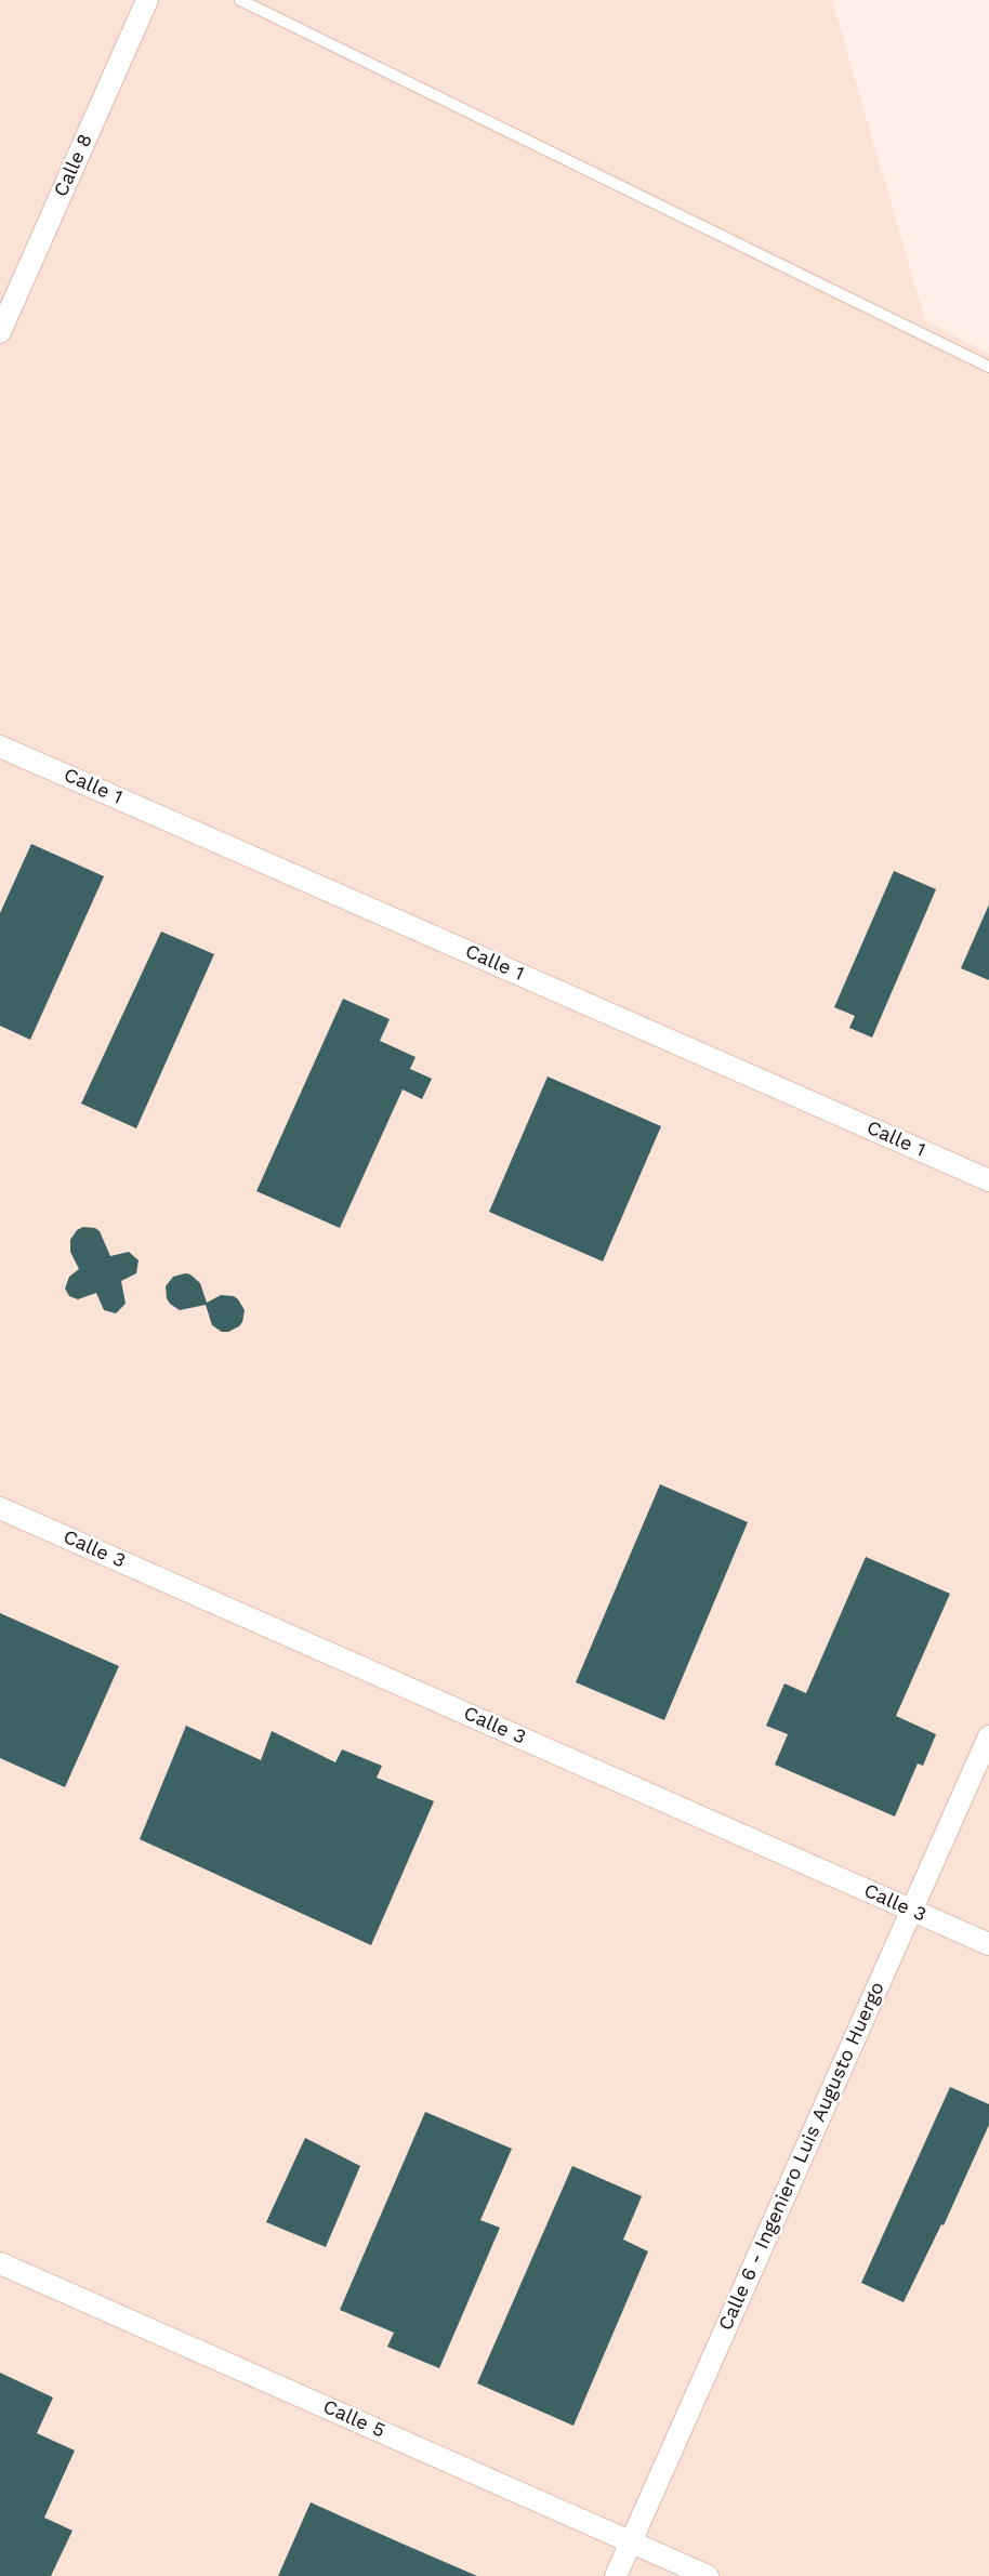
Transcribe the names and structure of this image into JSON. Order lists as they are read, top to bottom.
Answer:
{
  "streets": {
    "street": [
      "Calle 8",
      "Calle 1",
      "Calle 3",
      "Calle 6 - Ingeniero Luis Augusto Huergo",
      "Calle 5"
    ]
  },
  "crossings": [
    ["Calle 3", "Calle 6 - Ingeniero Luis Augusto Huergo"],
    ["Calle 6 - Ingeniero Luis Augusto Huergo", "Calle 5"]
  ]
}
